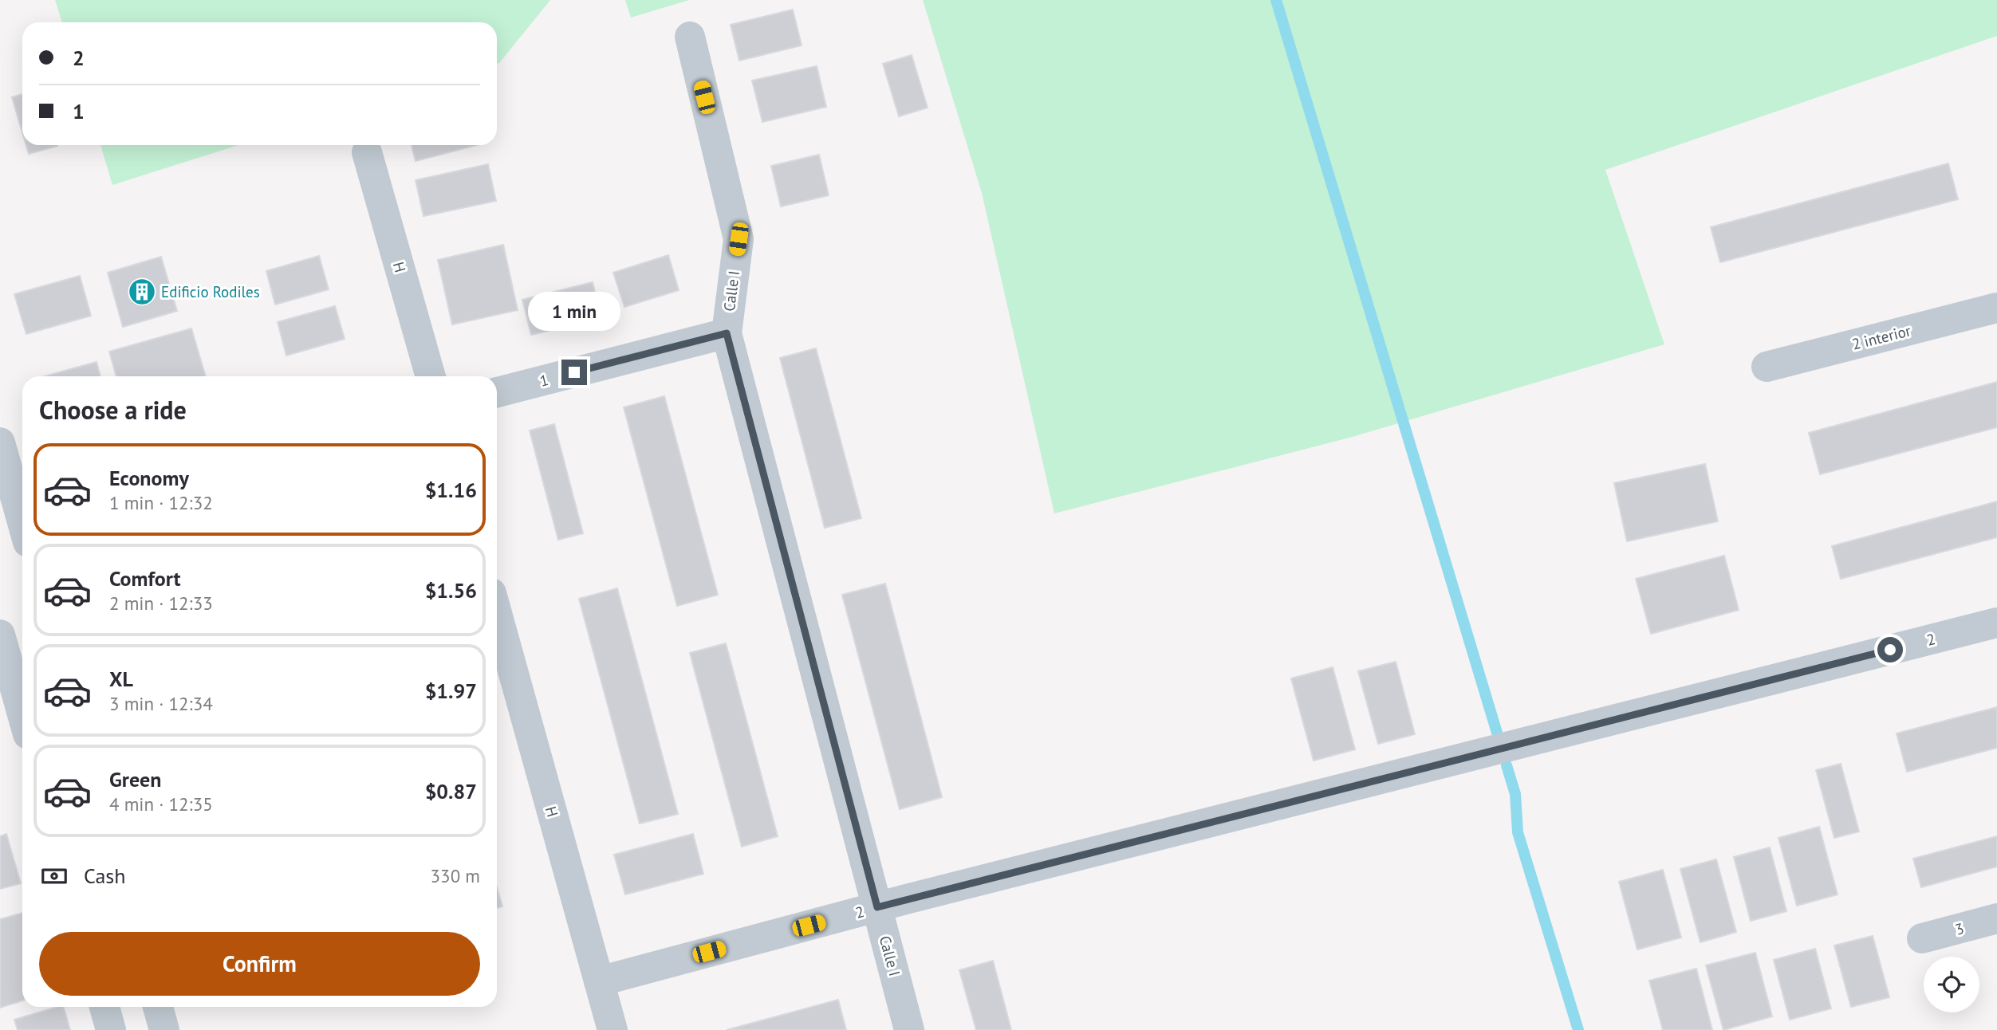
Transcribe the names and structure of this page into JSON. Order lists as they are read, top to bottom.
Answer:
{
  "streets": {
    "street": [
      "H",
      "Calle I",
      "2 interior",
      "1",
      "2",
      "3"
    ]
  },
  "crossings": [
    ["H", "2"],
    ["Calle I", "1"],
    ["Calle I", "2"]
  ],
  "places": {
    "building": ["Edificio Rodiles"]
  },
  "page": {
    "banner": ["2", "1"],
    "bubble": "1 min",
    "heading": "Choose a ride",
    "list": [
      {
        "name": "Economy",
        "note": "1 min · 12:32",
        "value": "$1.16"
      },
      {
        "name": "Comfort",
        "note": "2 min · 12:33",
        "value": "$1.56"
      },
      {
        "name": "XL",
        "note": "3 min · 12:34",
        "value": "$1.97"
      },
      {
        "name": "Green",
        "note": "4 min · 12:35",
        "value": "$0.87"
      }
    ],
    "pay": ["Cash", "330 m"],
    "buttons": "Confirm"
  }
}
